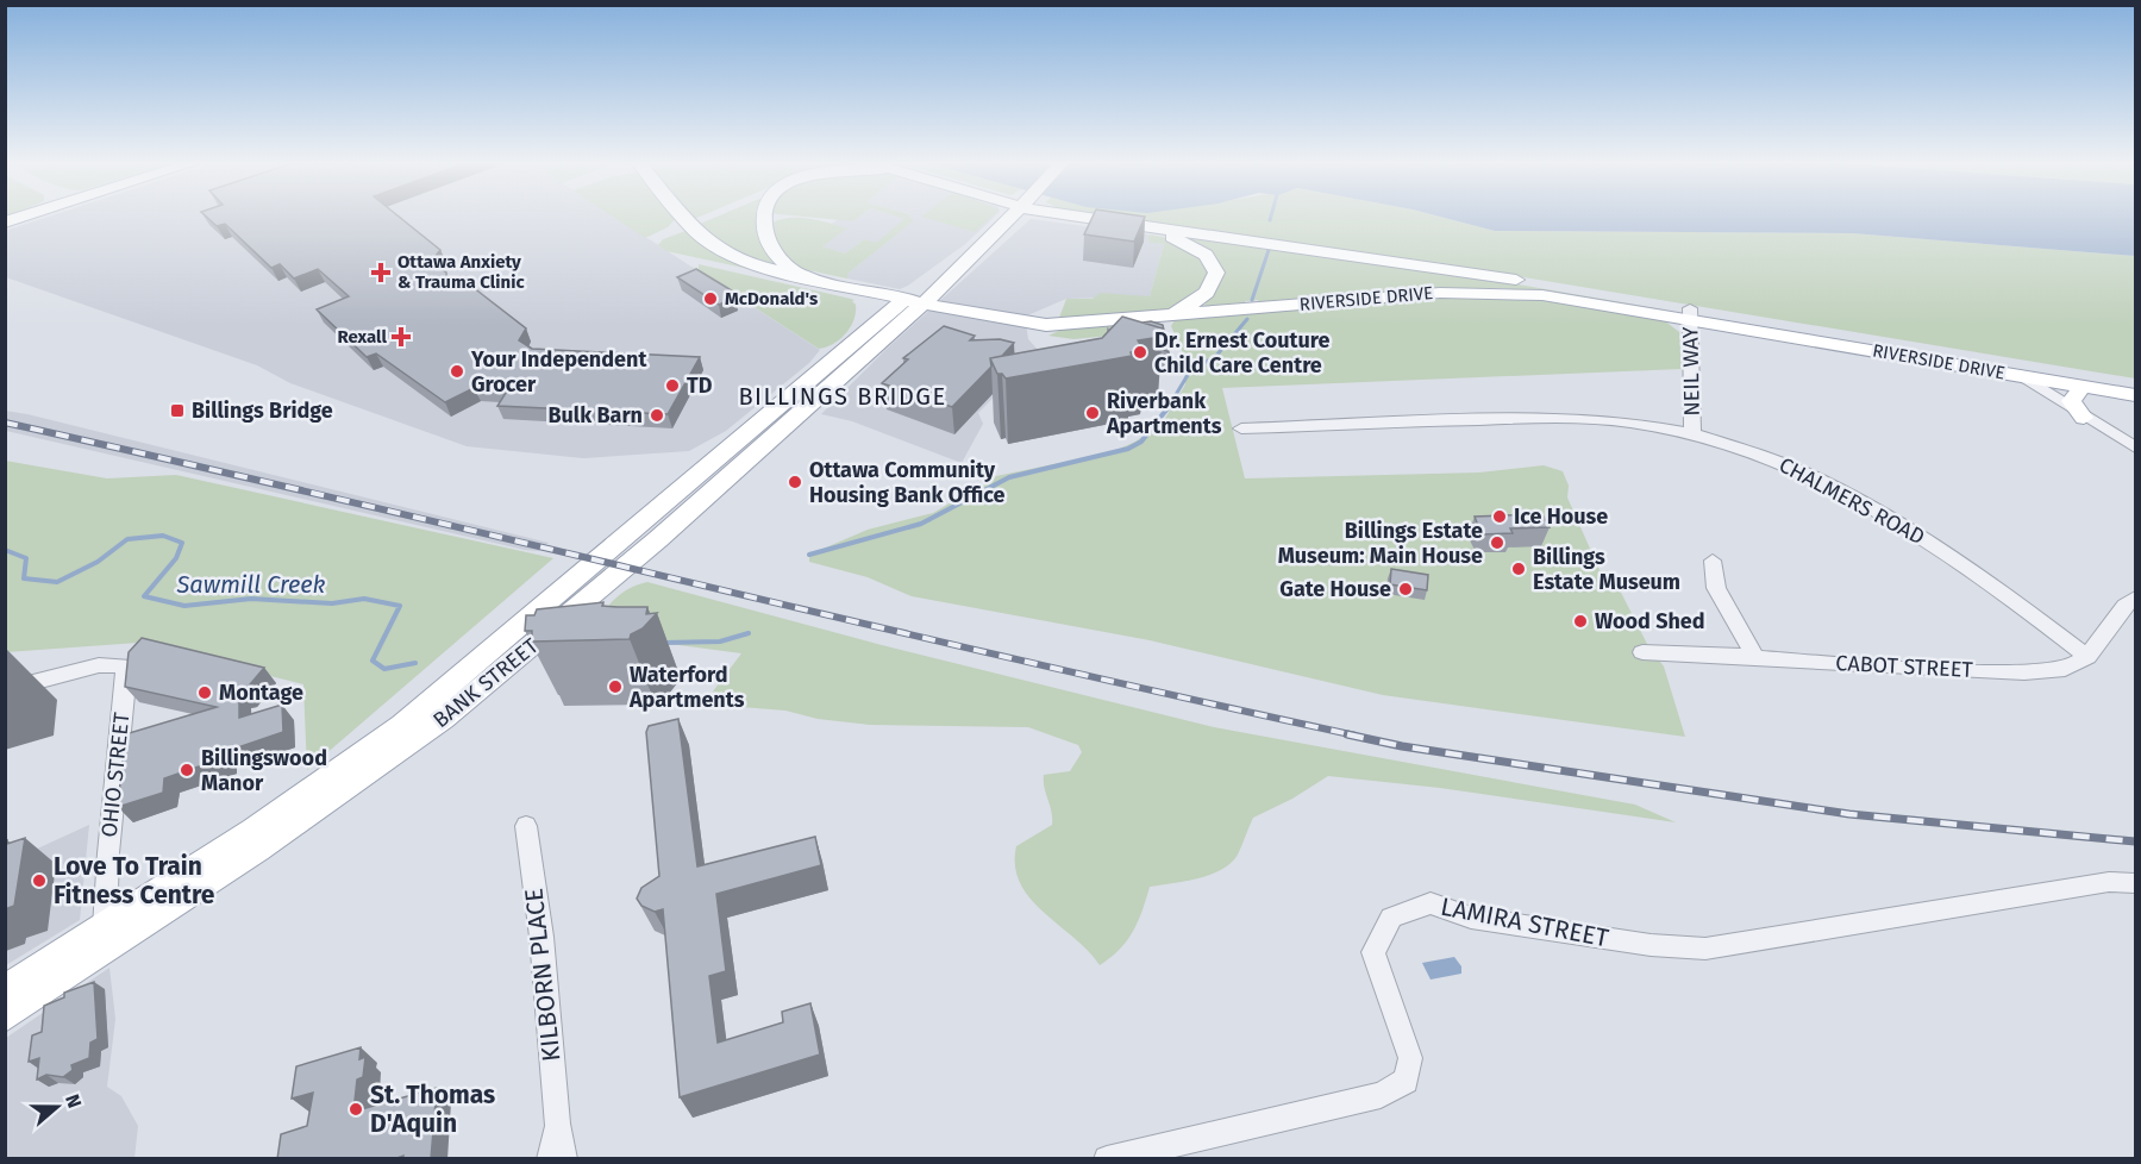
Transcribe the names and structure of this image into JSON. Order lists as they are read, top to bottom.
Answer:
{
  "streets": {
    "main road": ["RIVERSIDE DRIVE", "BANK STREET"],
    "street": [
      "NEIL WAY",
      "CHALMERS ROAD",
      "CABOT STREET",
      "OHIO STREET",
      "LAMIRA STREET",
      "KILBORN PLACE"
    ]
  },
  "crossings": [
    ["RIVERSIDE DRIVE", "NEIL WAY"],
    ["RIVERSIDE DRIVE", "BANK STREET"],
    ["NEIL WAY", "CHALMERS ROAD"],
    ["CHALMERS ROAD", "CABOT STREET"],
    ["BANK STREET", "OHIO STREET"]
  ],
  "districts": ["BILLINGS BRIDGE"],
  "water": ["Sawmill Creek"],
  "places": {
    "health": ["Ottawa Anxiety & Trauma Clinic", "Rexall"],
    "other": [
      "McDonald's",
      "Dr. Ernest Couture Child Care Centre",
      "Your Independent Grocer",
      "TD",
      "Riverbank Apartments",
      "Bulk Barn",
      "Ottawa Community Housing Bank Office",
      "Ice House",
      "Billings Estate Museum: Main House",
      "Billings Estate Museum",
      "Gate House",
      "Wood Shed",
      "Waterford Apartments",
      "Montage",
      "Billingswood Manor",
      "Love To Train Fitness Centre",
      "St. Thomas D'Aquin"
    ],
    "transit": ["Billings Bridge"]
  },
  "north": "right"
}
